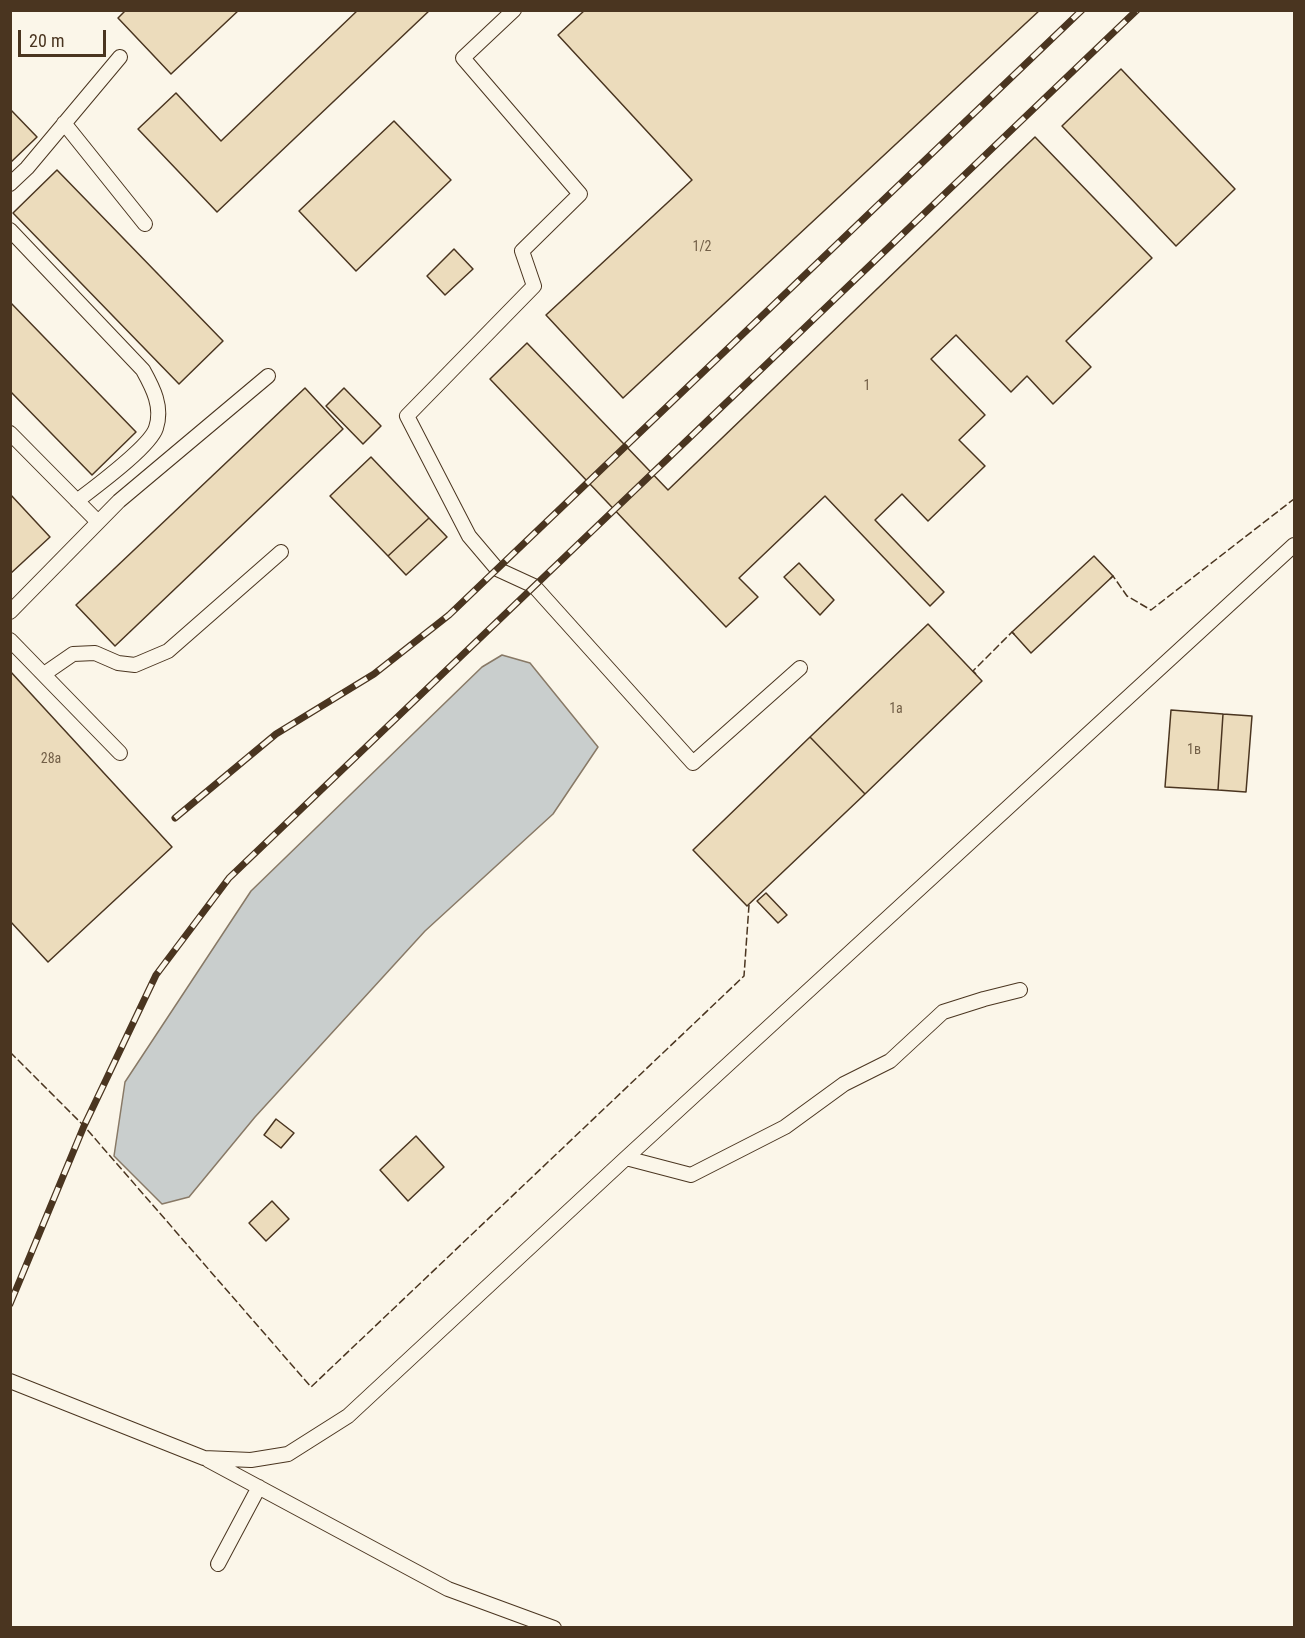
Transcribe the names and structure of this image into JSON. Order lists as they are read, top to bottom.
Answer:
{
  "house_numbers": [
    "1/2",
    "1",
    "1а",
    "1в",
    "28а"
  ],
  "scale_bar": "20 m"
}
